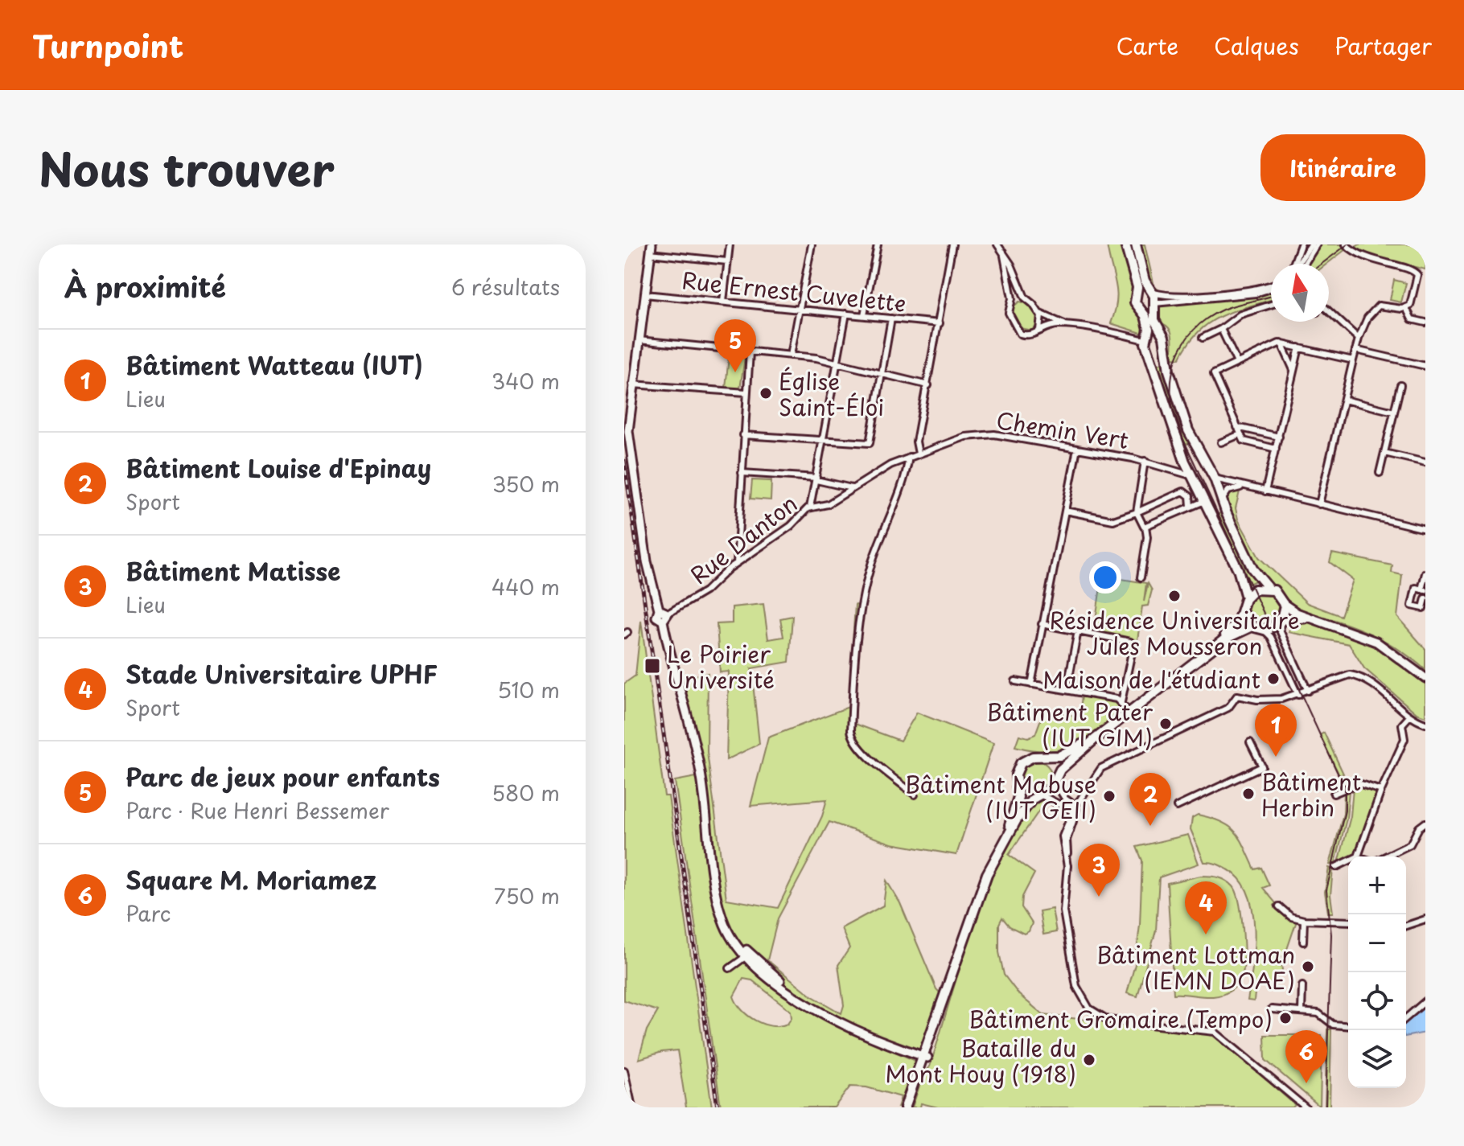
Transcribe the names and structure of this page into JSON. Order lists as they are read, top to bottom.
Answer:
{
  "streets": {
    "street": ["Rue Ernest Cuvelette", "Chemin Vert", "Rue Danton"]
  },
  "crossings": [
    ["Chemin Vert", "Rue Danton"]
  ],
  "places": {
    "other": [
      "Église Saint-Éloi",
      "Résidence Universitaire Jules Mousseron",
      "Maison de l'étudiant",
      "Bâtiment Pater (IUT GIM)",
      "Bâtiment Herbin",
      "Bâtiment Mabuse (IUT GEII)",
      "Bâtiment Lottman (IEMN DOAE)",
      "Bâtiment Gromaire (Tempo)",
      "Bataille du Mont Houy (1918)"
    ],
    "transit": ["Le Poirier Université"]
  },
  "north": "top",
  "page": {
    "header": "Turnpoint",
    "nav": ["Carte", "Calques", "Partager"],
    "title": "Nous trouver",
    "buttons": "Itinéraire",
    "heading": ["À proximité", "6 résultats"],
    "pins": [
      "5",
      "1",
      "2",
      "3",
      "4",
      "6"
    ],
    "list": [
      {
        "mark": "1",
        "name": "Bâtiment Watteau (IUT)",
        "note": "Lieu",
        "value": "340 m"
      },
      {
        "mark": "2",
        "name": "Bâtiment Louise d'Epinay",
        "note": "Sport",
        "value": "350 m"
      },
      {
        "mark": "3",
        "name": "Bâtiment Matisse",
        "note": "Lieu",
        "value": "440 m"
      },
      {
        "mark": "4",
        "name": "Stade Universitaire UPHF",
        "note": "Sport",
        "value": "510 m"
      },
      {
        "mark": "5",
        "name": "Parc de jeux pour enfants",
        "note": "Parc · Rue Henri Bessemer",
        "value": "580 m"
      },
      {
        "mark": "6",
        "name": "Square M. Moriamez",
        "note": "Parc",
        "value": "750 m"
      }
    ],
    "map_buttons": ["+", "−"]
  }
}
